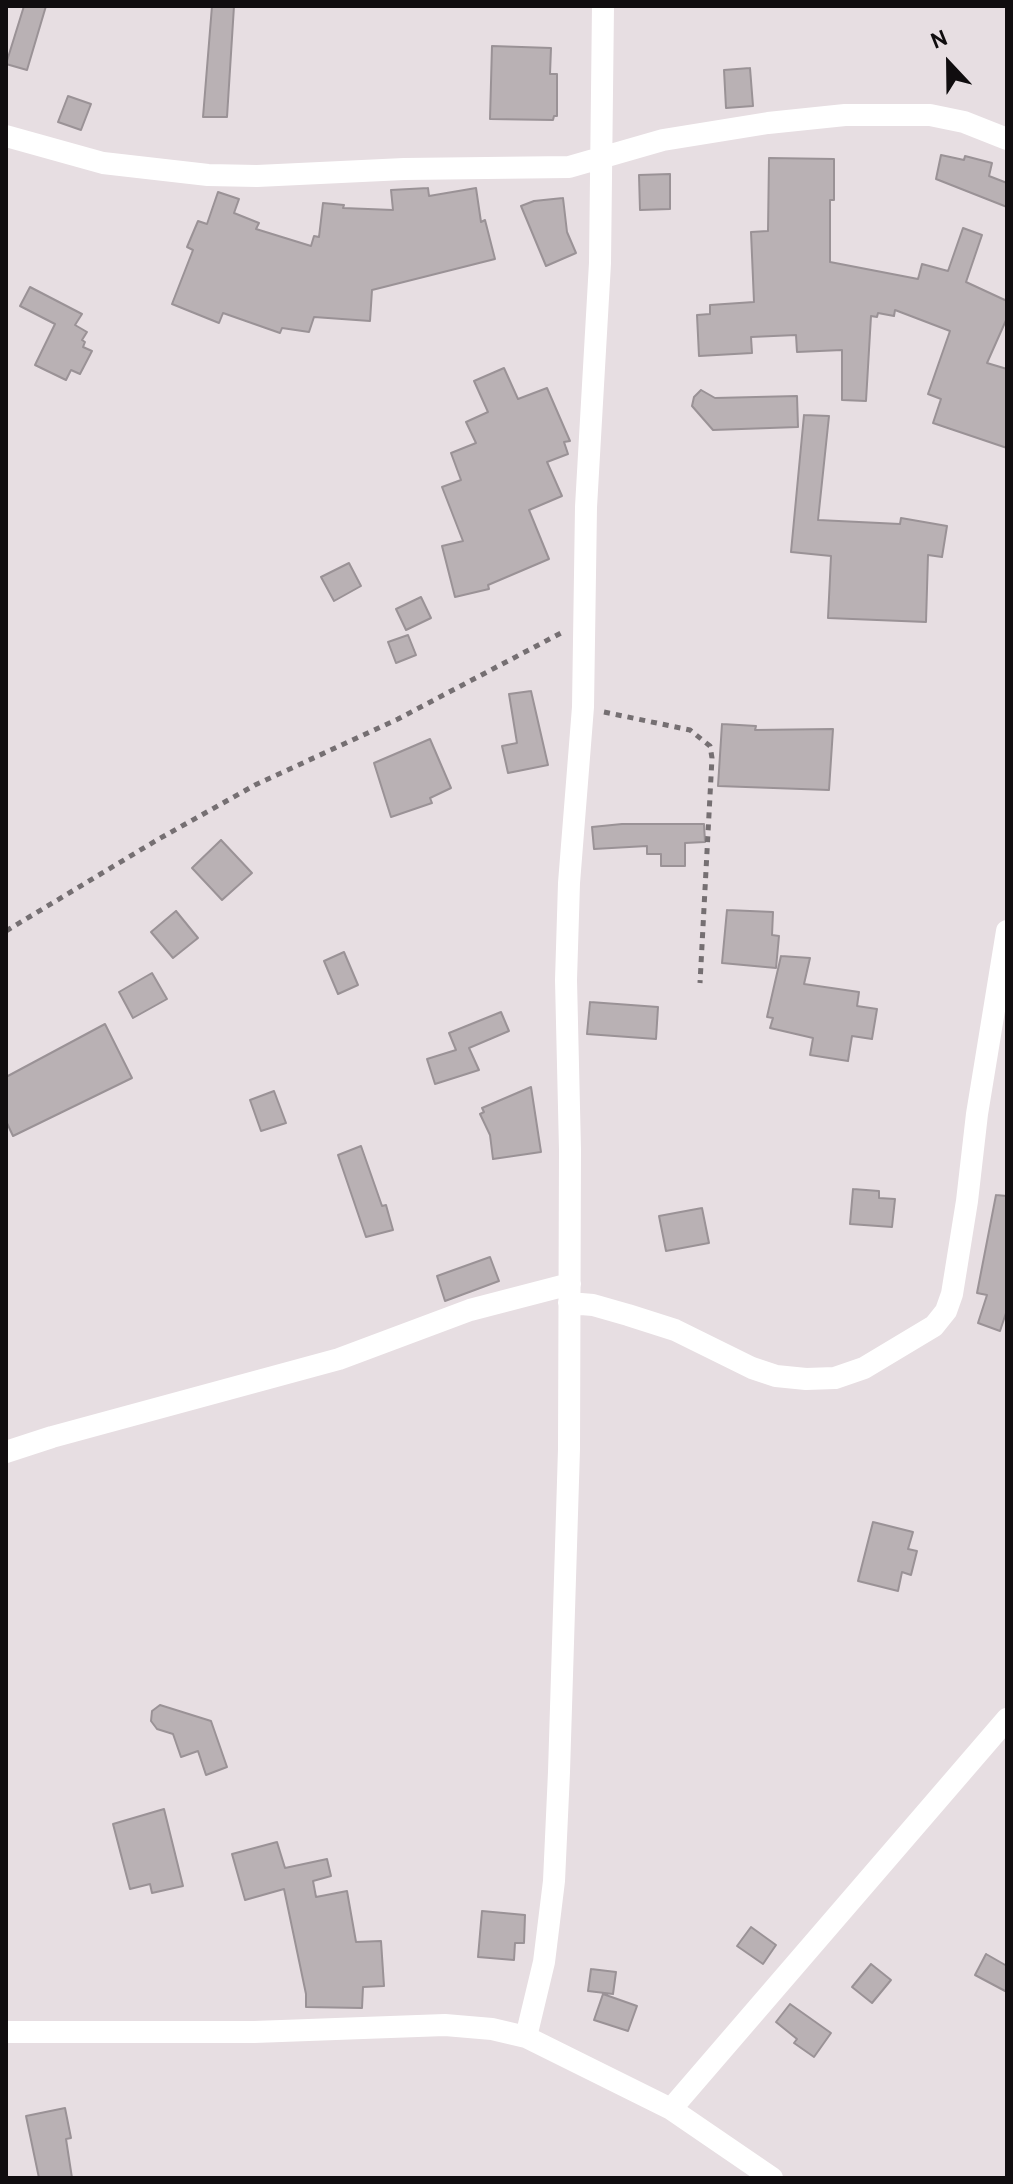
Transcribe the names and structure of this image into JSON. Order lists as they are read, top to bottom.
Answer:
{
  "north": "top"
}
